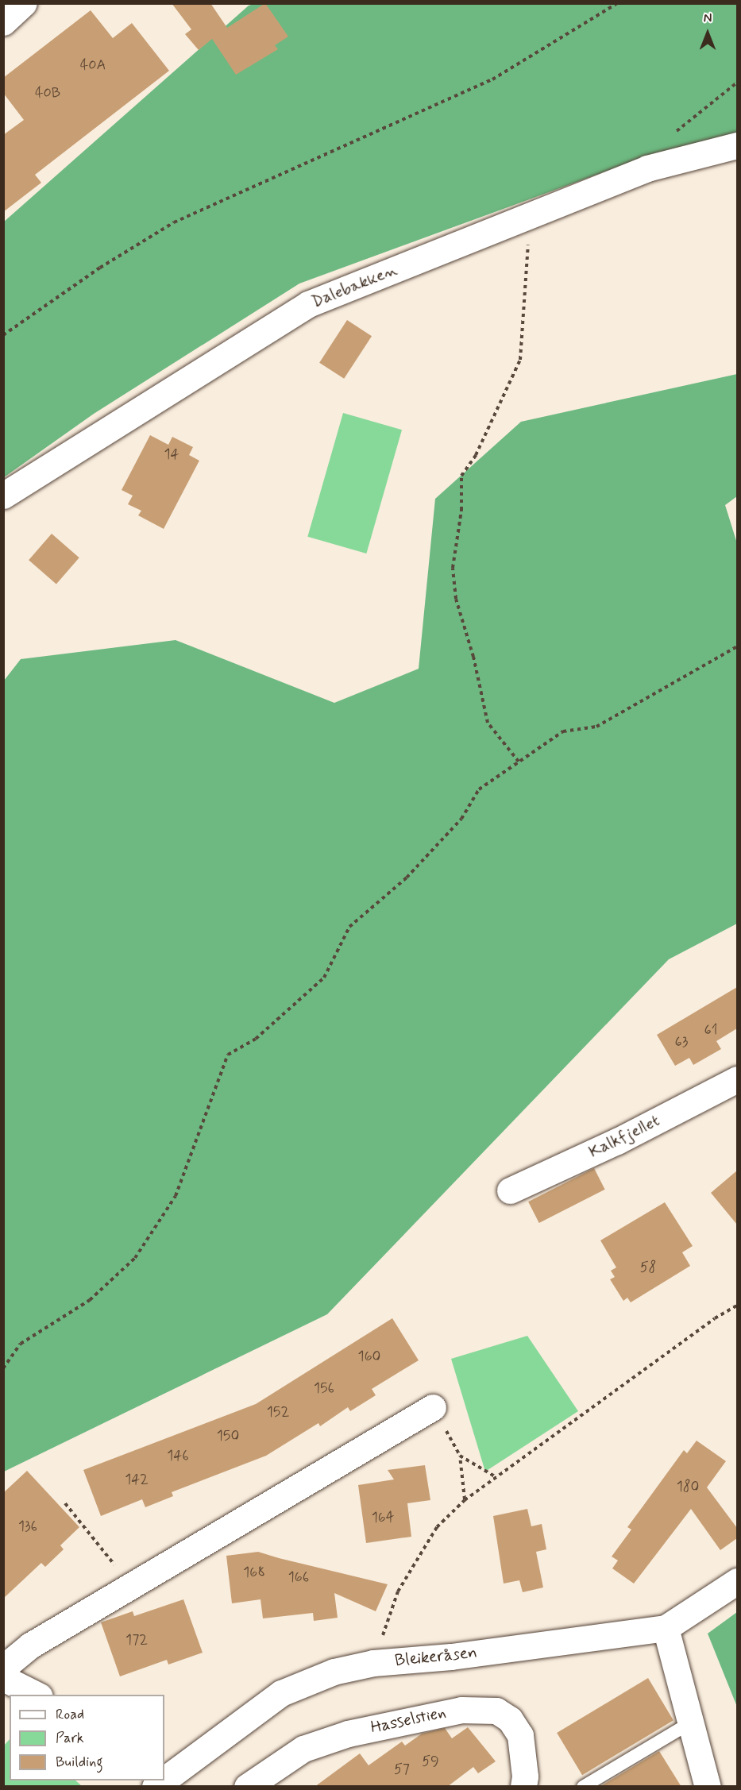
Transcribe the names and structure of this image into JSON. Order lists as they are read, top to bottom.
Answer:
{
  "streets": {
    "street": [
      "Dalebakken",
      "Kalkfjellet",
      "Bleikeråsen",
      "Hasselstien"
    ]
  },
  "house_numbers": [
    "40A",
    "40B",
    "14",
    "61",
    "63",
    "58",
    "160",
    "156",
    "152",
    "150",
    "146",
    "142",
    "180",
    "164",
    "136",
    "168",
    "166",
    "172",
    "59",
    "57"
  ],
  "legend": ["Road", "Park", "Building"],
  "north": "top"
}
